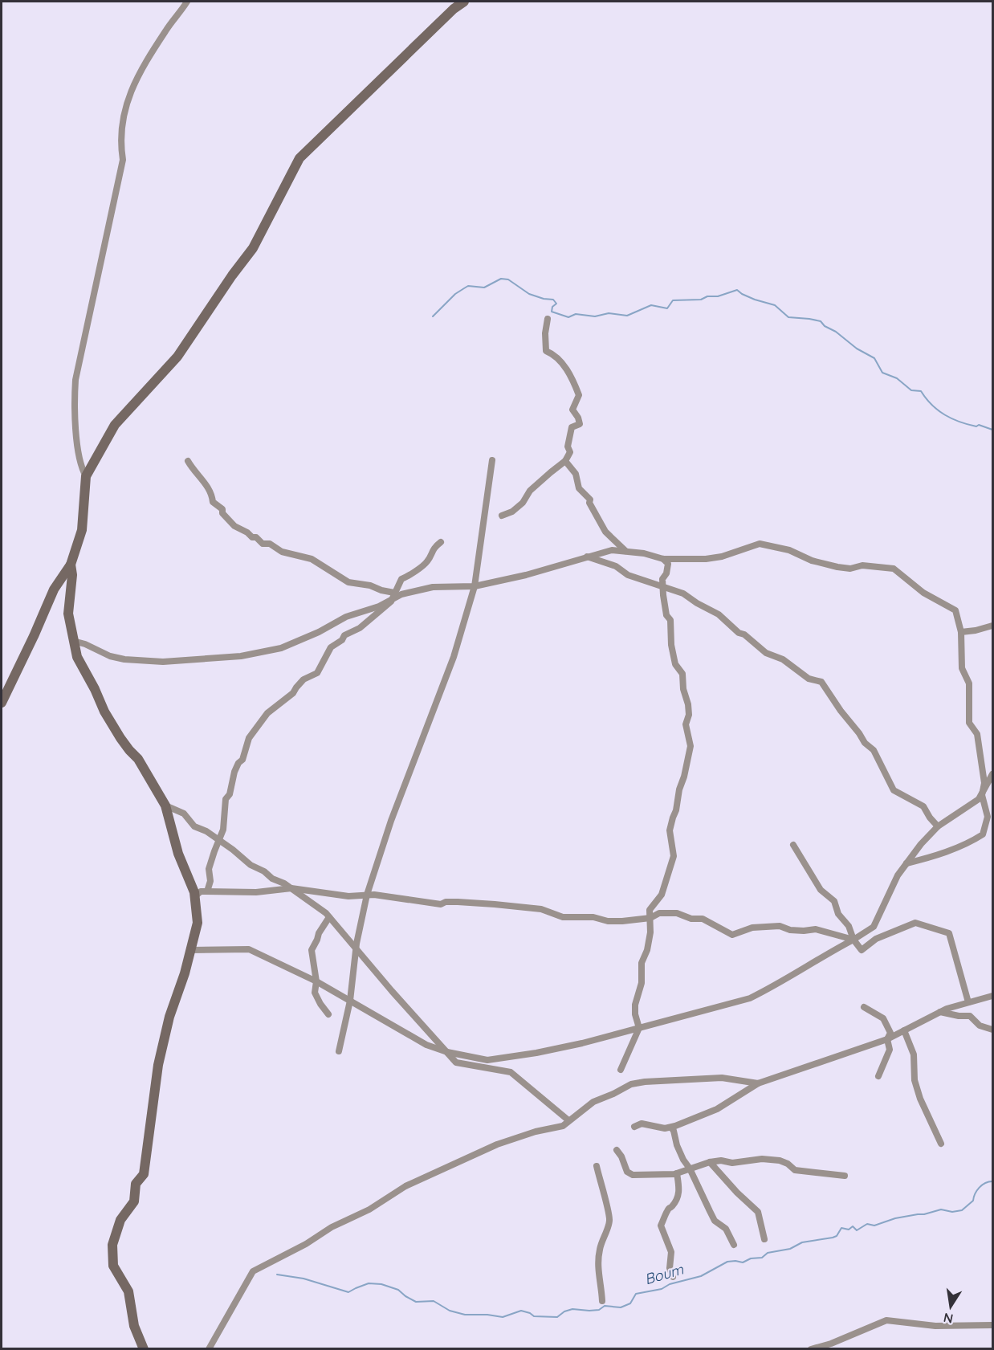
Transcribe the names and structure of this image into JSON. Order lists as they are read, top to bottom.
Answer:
{
  "water": ["Boum"],
  "north": "bottom"
}
